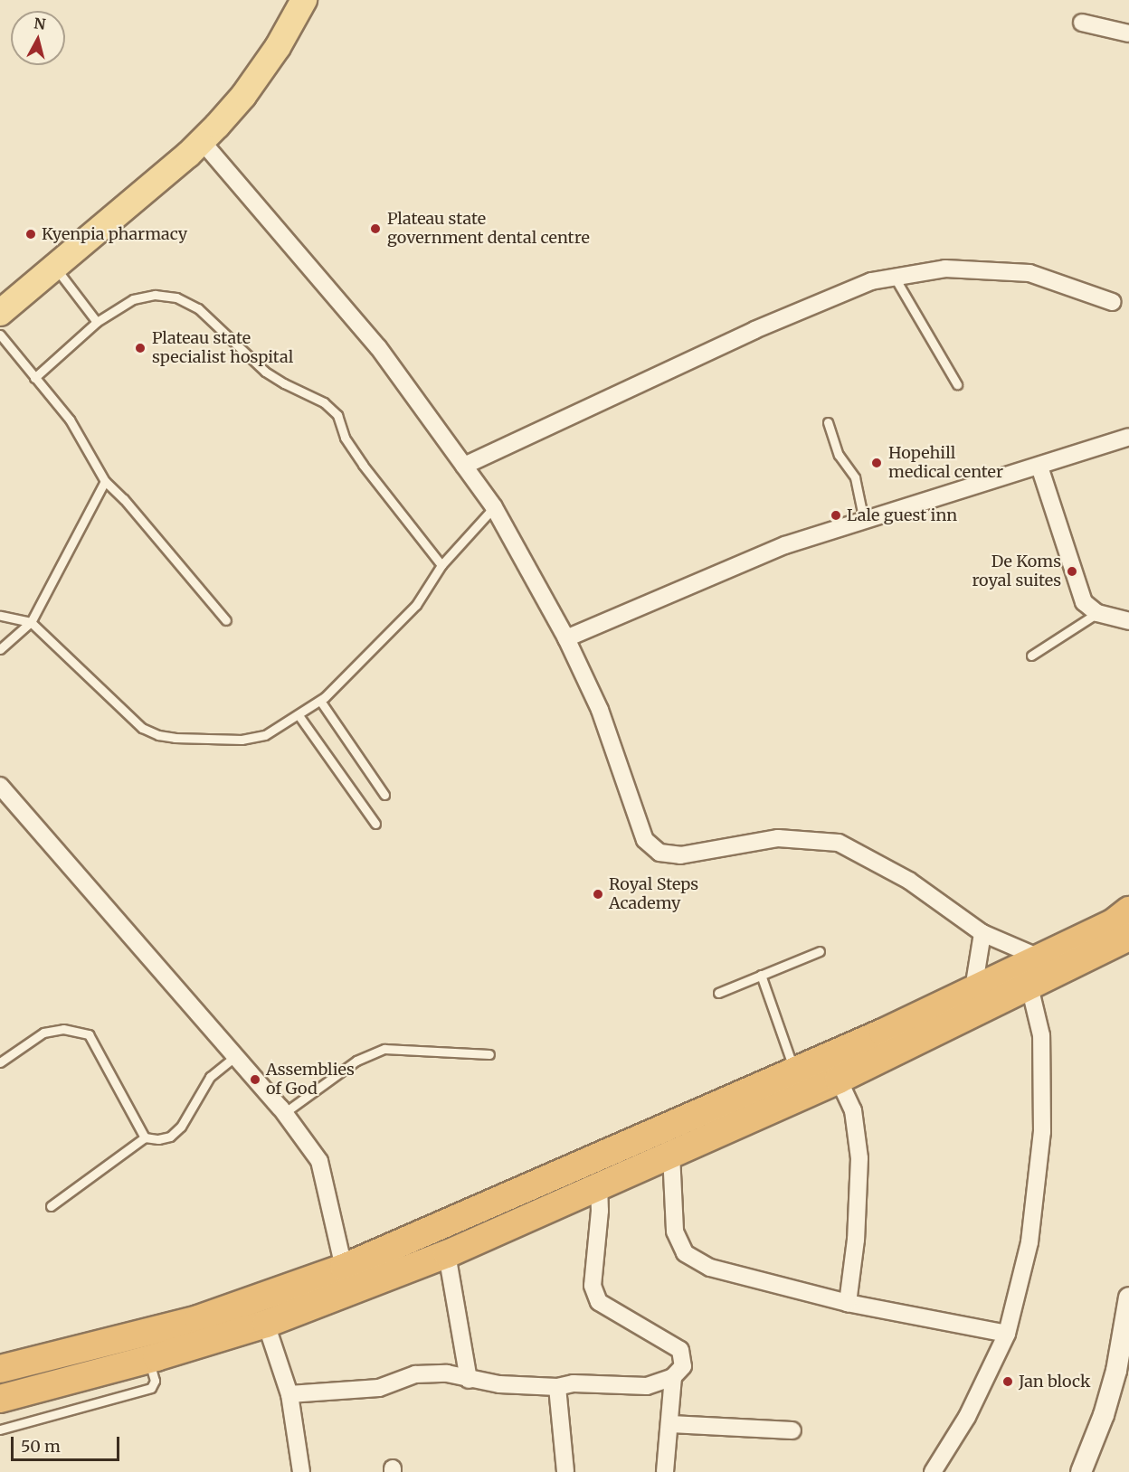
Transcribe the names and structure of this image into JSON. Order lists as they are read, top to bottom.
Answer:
{
  "places": [
    "Plateau state government dental centre",
    "Kyenpia pharmacy",
    "Plateau state specialist hospital",
    "Hopehill medical center",
    "Lale guest inn",
    "De Koms royal suites",
    "Royal Steps Academy",
    "Assemblies of God",
    "Jan block"
  ],
  "scale_bar": "50 m",
  "north": "top"
}
